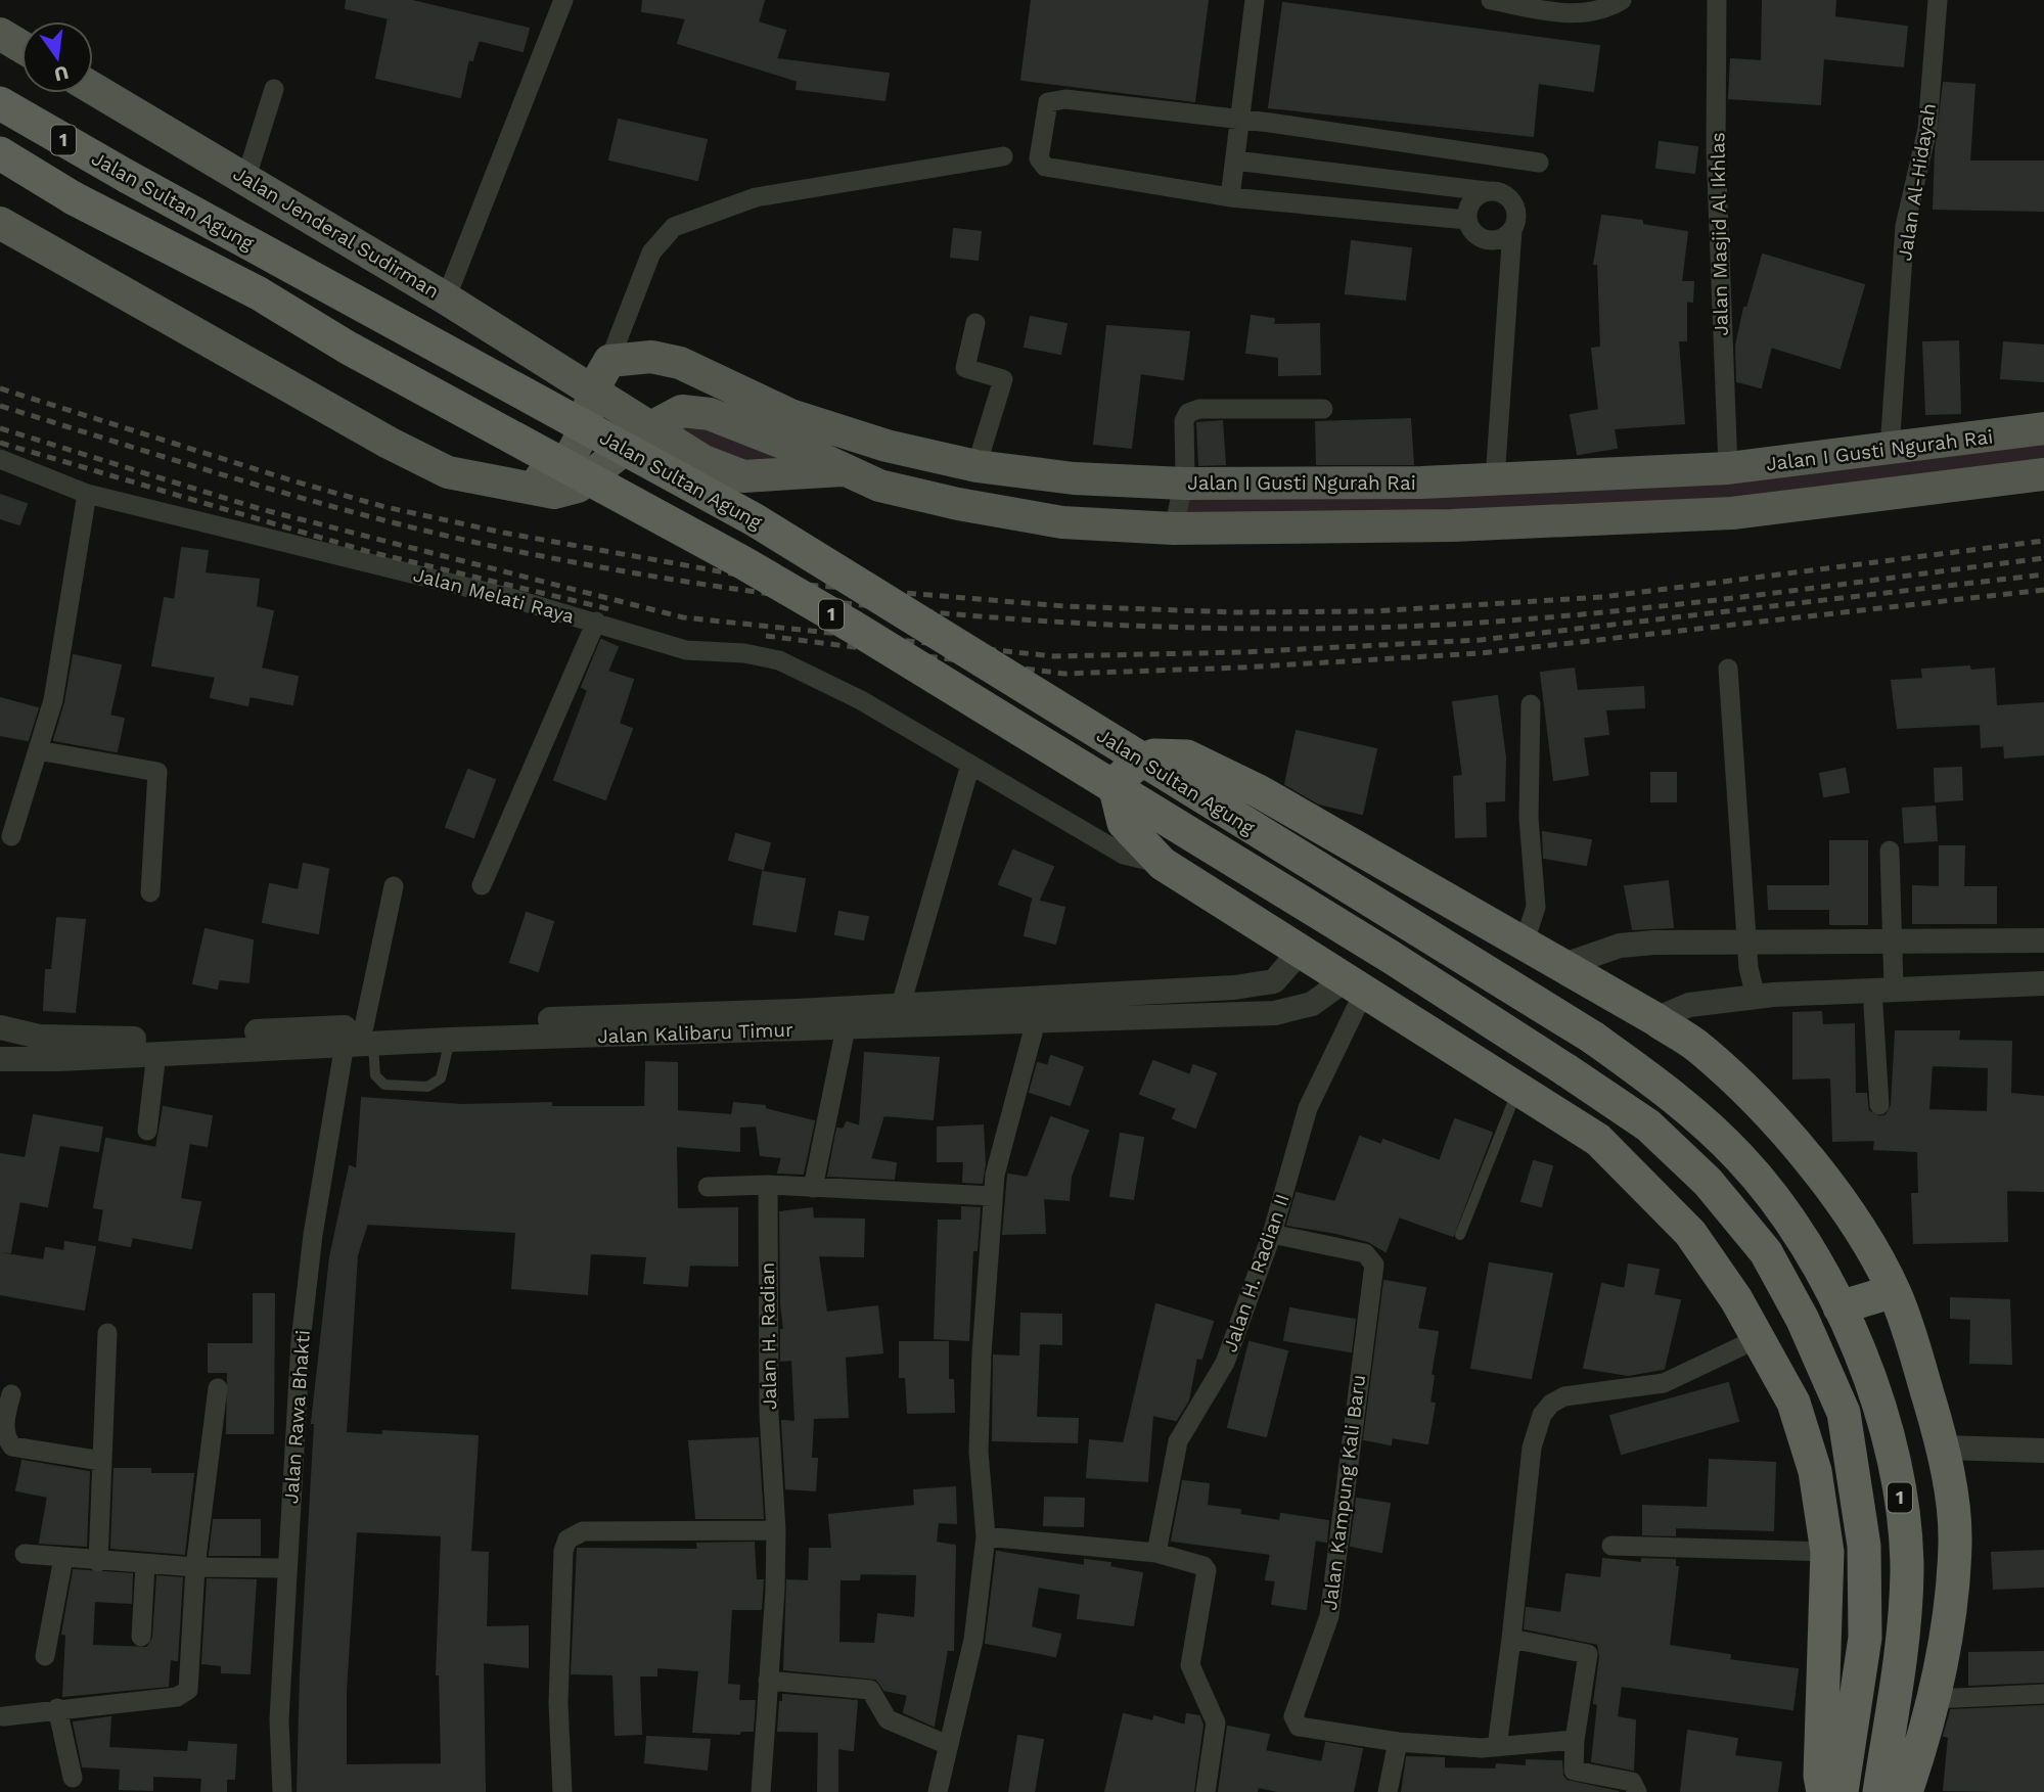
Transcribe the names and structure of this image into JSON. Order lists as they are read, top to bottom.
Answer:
{
  "streets": {
    "highway": ["1", "Jalan Sultan Agung"],
    "main road": ["Jalan Jenderal Sudirman", "Jalan I Gusti Ngurah Rai"],
    "street": [
      "Jalan Al-Hidayah",
      "Jalan Masjid Al Ikhlas",
      "Jalan Melati Raya",
      "Jalan Kalibaru Timur",
      "Jalan H. Radian II",
      "Jalan H. Radian",
      "Jalan Rawa Bhakti",
      "Jalan Kampung Kali Baru"
    ]
  },
  "crossings": [
    ["Jalan Al-Hidayah", "Jalan I Gusti Ngurah Rai"],
    ["Jalan Jenderal Sudirman", "Jalan I Gusti Ngurah Rai"],
    ["Jalan Masjid Al Ikhlas", "Jalan I Gusti Ngurah Rai"],
    ["Jalan Kalibaru Timur", "Jalan H. Radian II"],
    ["Jalan Kalibaru Timur", "Jalan Rawa Bhakti"],
    ["Jalan H. Radian II", "Jalan Kampung Kali Baru"]
  ],
  "north": "bottom"
}
